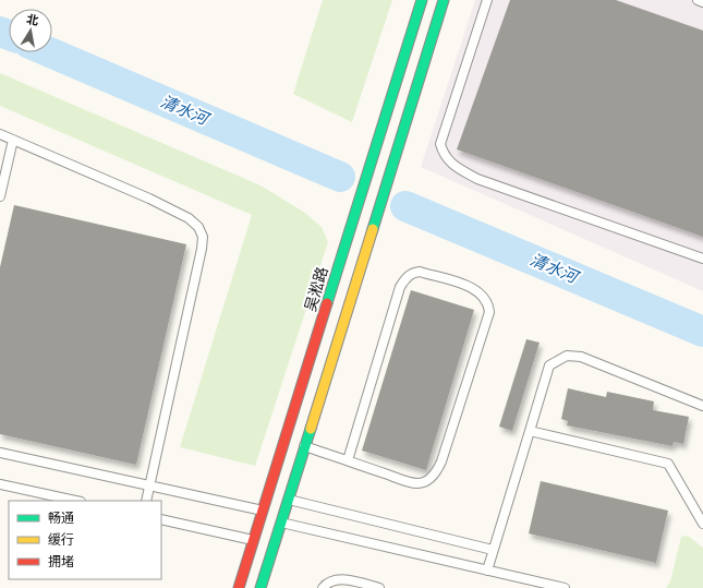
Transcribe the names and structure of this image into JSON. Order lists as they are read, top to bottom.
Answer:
{
  "streets": {
    "main road": ["吴淞路"]
  },
  "water": ["清水河"],
  "legend": ["畅通", "缓行", "拥堵"],
  "north": "top"
}
